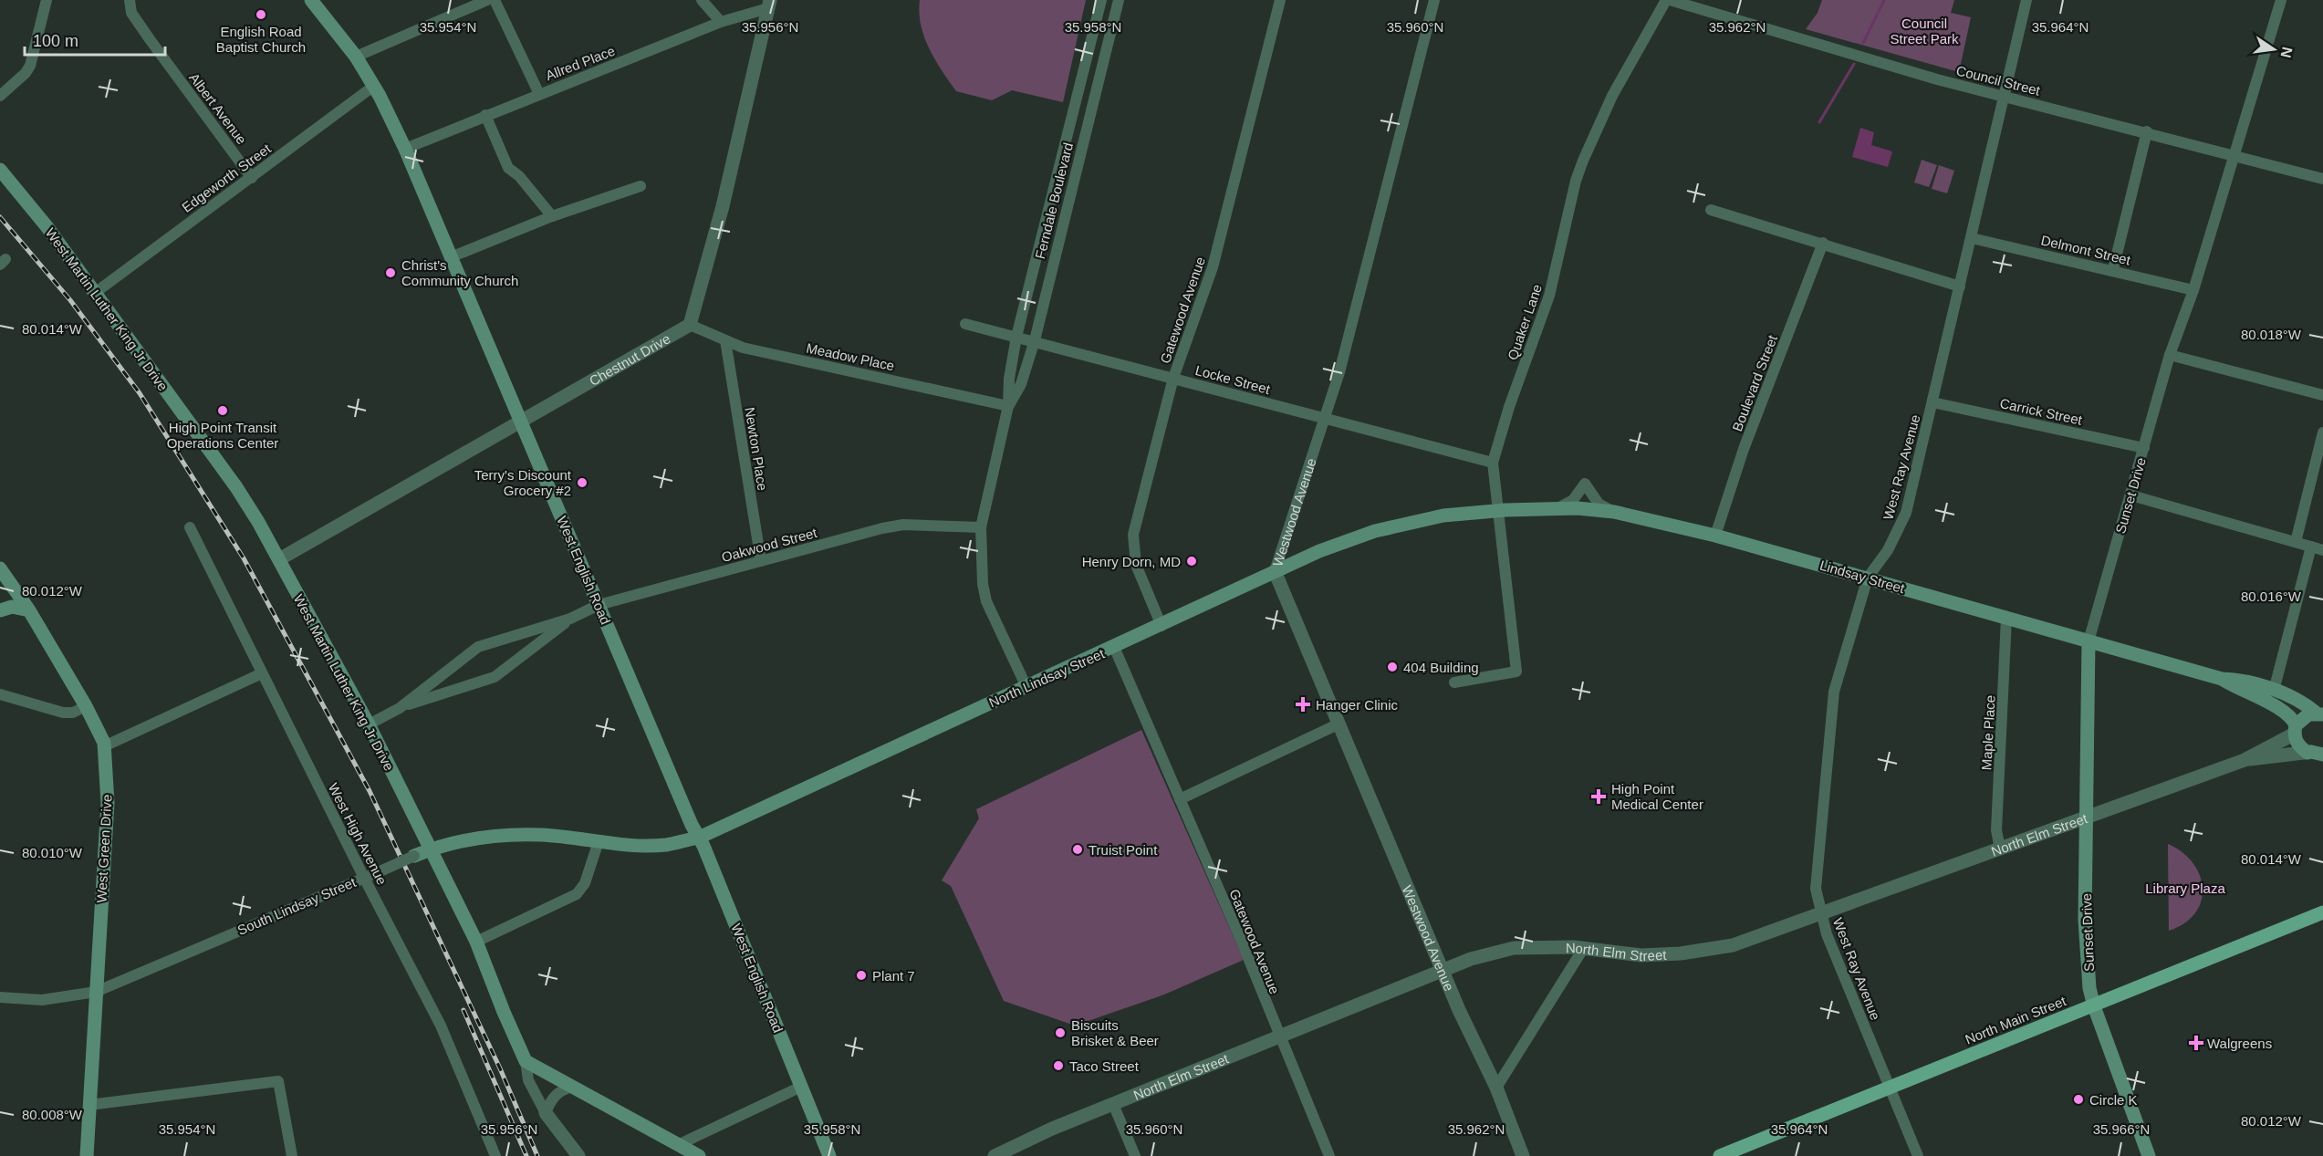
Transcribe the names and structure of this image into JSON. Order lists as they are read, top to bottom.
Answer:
{
  "streets": {
    "main road": [
      "West Martin Luther King Jr Drive",
      "Sunset Drive",
      "West English Road",
      "Lindsay Street",
      "North Lindsay Street",
      "West Green Drive",
      "South Lindsay Street",
      "North Main Street"
    ],
    "street": [
      "Allred Place",
      "Council Street",
      "Albert Avenue",
      "Edgeworth Street",
      "Ferndale Boulevard",
      "Delmont Street",
      "Gatewood Avenue",
      "Quaker Lane",
      "Meadow Place",
      "Chestnut Drive",
      "Locke Street",
      "Boulevard Street",
      "Carrick Street",
      "Newton Place",
      "West Ray Avenue",
      "Westwood Avenue",
      "Oakwood Street",
      "Maple Place",
      "West High Avenue",
      "North Elm Street"
    ]
  },
  "crossings": [
    ["Allred Place", "West English Road"],
    ["Council Street", "Quaker Lane"],
    ["Council Street", "West Ray Avenue"],
    ["Council Street", "Sunset Drive"],
    ["Albert Avenue", "Edgeworth Street"],
    ["Edgeworth Street", "West Martin Luther King Jr Drive"],
    ["Edgeworth Street", "West English Road"],
    ["Ferndale Boulevard", "Meadow Place"],
    ["Ferndale Boulevard", "Locke Street"],
    ["Ferndale Boulevard", "Oakwood Street"],
    ["Ferndale Boulevard", "North Lindsay Street"],
    ["Delmont Street", "West Ray Avenue"],
    ["Delmont Street", "Sunset Drive"],
    ["West Martin Luther King Jr Drive", "Chestnut Drive"],
    ["West Martin Luther King Jr Drive", "Oakwood Street"],
    ["West Martin Luther King Jr Drive", "South Lindsay Street"],
    ["Gatewood Avenue", "Locke Street"],
    ["Gatewood Avenue", "North Lindsay Street"],
    ["Gatewood Avenue", "North Elm Street"],
    ["Quaker Lane", "Locke Street"],
    ["Quaker Lane", "Lindsay Street"],
    ["Quaker Lane", "North Lindsay Street"],
    ["Meadow Place", "Chestnut Drive"],
    ["Meadow Place", "Newton Place"],
    ["Chestnut Drive", "West English Road"],
    ["Locke Street", "Westwood Avenue"],
    ["Boulevard Street", "Lindsay Street"],
    ["Carrick Street", "West Ray Avenue"],
    ["Carrick Street", "Sunset Drive"],
    ["Newton Place", "Oakwood Street"],
    ["West Ray Avenue", "Lindsay Street"],
    ["West Ray Avenue", "North Elm Street"],
    ["West Ray Avenue", "North Main Street"],
    ["Sunset Drive", "Lindsay Street"],
    ["Sunset Drive", "North Elm Street"],
    ["Sunset Drive", "North Main Street"],
    ["Westwood Avenue", "North Lindsay Street"],
    ["Westwood Avenue", "North Elm Street"],
    ["Oakwood Street", "West English Road"],
    ["West English Road", "North Lindsay Street"],
    ["Lindsay Street", "North Lindsay Street"],
    ["Lindsay Street", "Maple Place"],
    ["North Lindsay Street", "South Lindsay Street"],
    ["Maple Place", "North Elm Street"],
    ["West High Avenue", "South Lindsay Street"],
    ["West Green Drive", "South Lindsay Street"]
  ],
  "parks": ["Council Street Park", "Library Plaza"],
  "places": {
    "other": [
      "English Road Baptist Church",
      "Christ's Community Church",
      "High Point Transit Operations Center",
      "Terry's Discount Grocery #2",
      "Henry Dorn, MD",
      "404 Building",
      "Truist Point",
      "Plant 7",
      "Biscuits Brisket & Beer",
      "Taco Street",
      "Circle K"
    ],
    "health": ["Hanger Clinic", "High Point Medical Center", "Walgreens"]
  },
  "scale_bar": "100 m",
  "north": "right",
  "coordinates": [
    "35.954°N",
    "35.956°N",
    "35.958°N",
    "35.960°N",
    "35.962°N",
    "35.964°N",
    "80.014°W",
    "80.018°W",
    "80.012°W",
    "80.016°W",
    "80.010°W",
    "80.008°W",
    "35.966°N"
  ]
}
